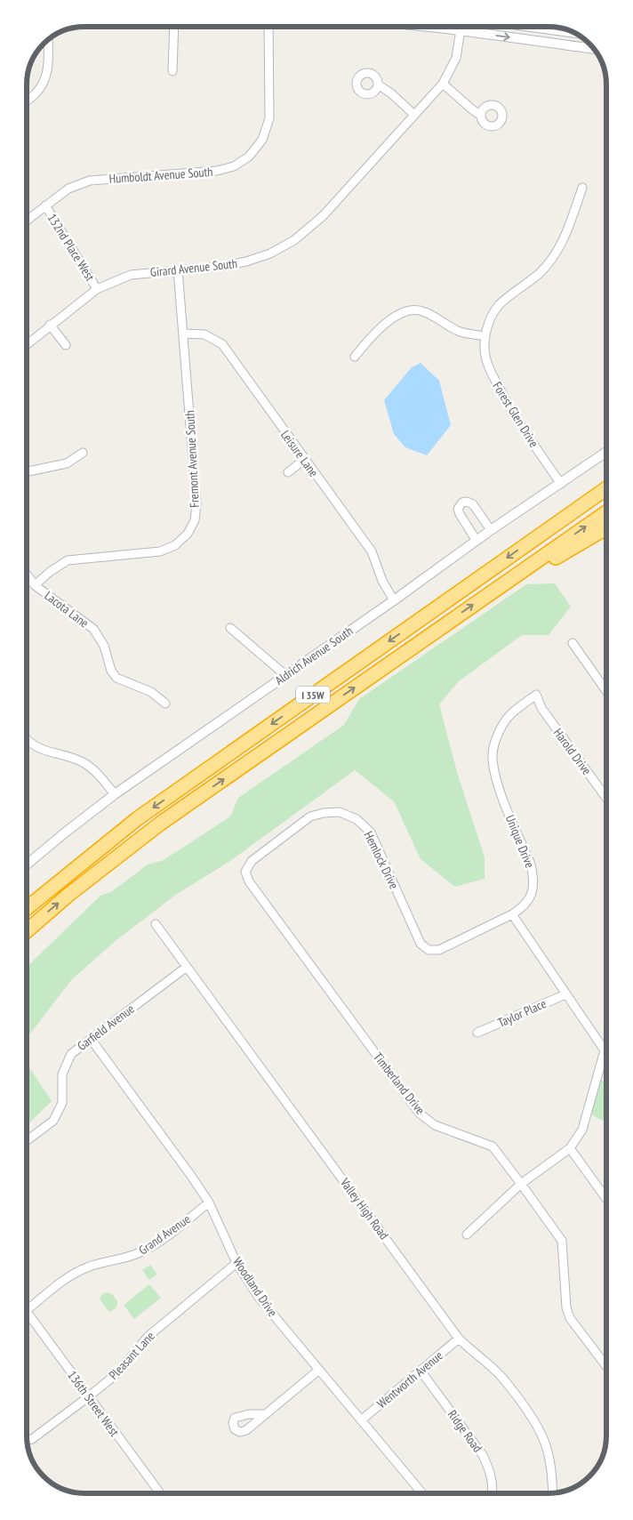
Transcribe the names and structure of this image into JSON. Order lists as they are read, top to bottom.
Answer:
{
  "streets": {
    "highway": ["I 35W"],
    "street": [
      "Humboldt Avenue South",
      "132nd Place West",
      "Girard Avenue South",
      "Forest Glen Drive",
      "Leisure Lane",
      "Fremont Avenue South",
      "Lacota Lane",
      "Aldrich Avenue South",
      "Harold Drive",
      "Unique Drive",
      "Hemlock Drive",
      "Taylor Place",
      "Garfield Avenue",
      "Timberland Drive",
      "Valley High Road",
      "Grand Avenue",
      "Woodland Drive",
      "Pleasant Lane",
      "Wentworth Avenue",
      "136th Street West",
      "Ridge Road"
    ]
  },
  "crossings": [
    ["Humboldt Avenue South", "132nd Place West"],
    ["132nd Place West", "Girard Avenue South"],
    ["Girard Avenue South", "Fremont Avenue South"],
    ["Forest Glen Drive", "Aldrich Avenue South"],
    ["Leisure Lane", "Fremont Avenue South"],
    ["Leisure Lane", "Aldrich Avenue South"],
    ["Fremont Avenue South", "Lacota Lane"],
    ["Harold Drive", "Unique Drive"],
    ["Unique Drive", "Hemlock Drive"],
    ["Hemlock Drive", "Timberland Drive"],
    ["Garfield Avenue", "Valley High Road"],
    ["Garfield Avenue", "Woodland Drive"],
    ["Valley High Road", "Wentworth Avenue"],
    ["Grand Avenue", "Woodland Drive"],
    ["Woodland Drive", "Pleasant Lane"],
    ["Woodland Drive", "Wentworth Avenue"],
    ["Pleasant Lane", "136th Street West"],
    ["Wentworth Avenue", "Ridge Road"]
  ]
}
